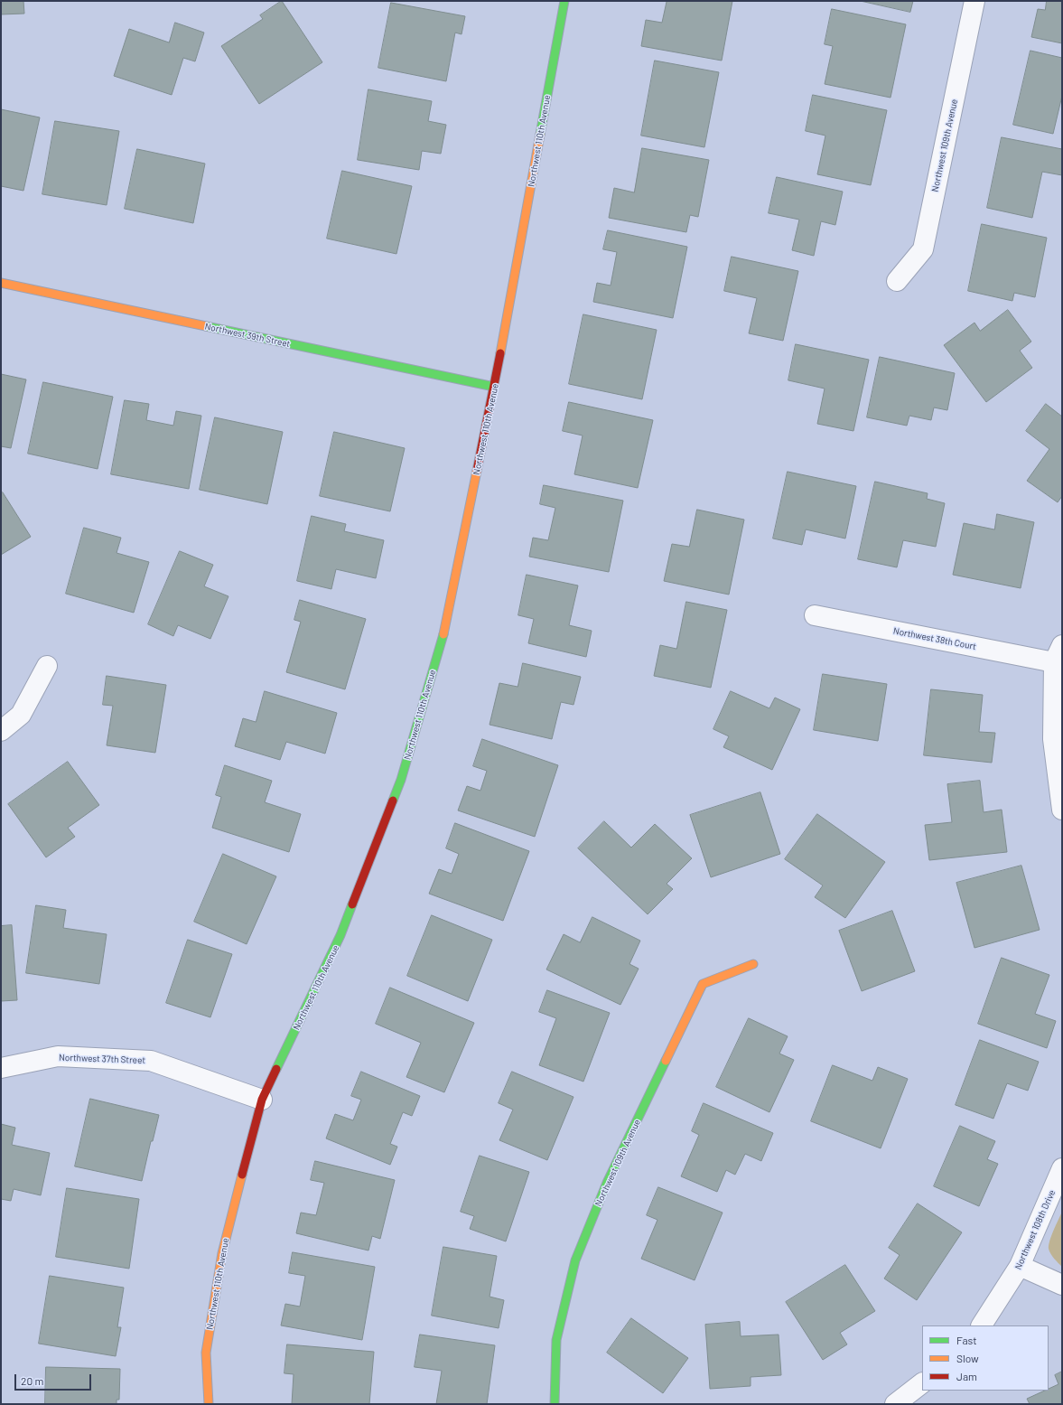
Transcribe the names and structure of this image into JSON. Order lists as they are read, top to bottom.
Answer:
{
  "streets": {
    "street": [
      "Northwest 110th Avenue",
      "Northwest 109th Avenue",
      "Northwest 39th Street",
      "Northwest 38th Court",
      "Northwest 37th Street",
      "Northwest 108th Drive"
    ]
  },
  "crossings": [
    ["Northwest 110th Avenue", "Northwest 39th Street"],
    ["Northwest 110th Avenue", "Northwest 37th Street"]
  ],
  "legend": ["Fast", "Slow", "Jam"],
  "scale_bar": "20 m"
}
